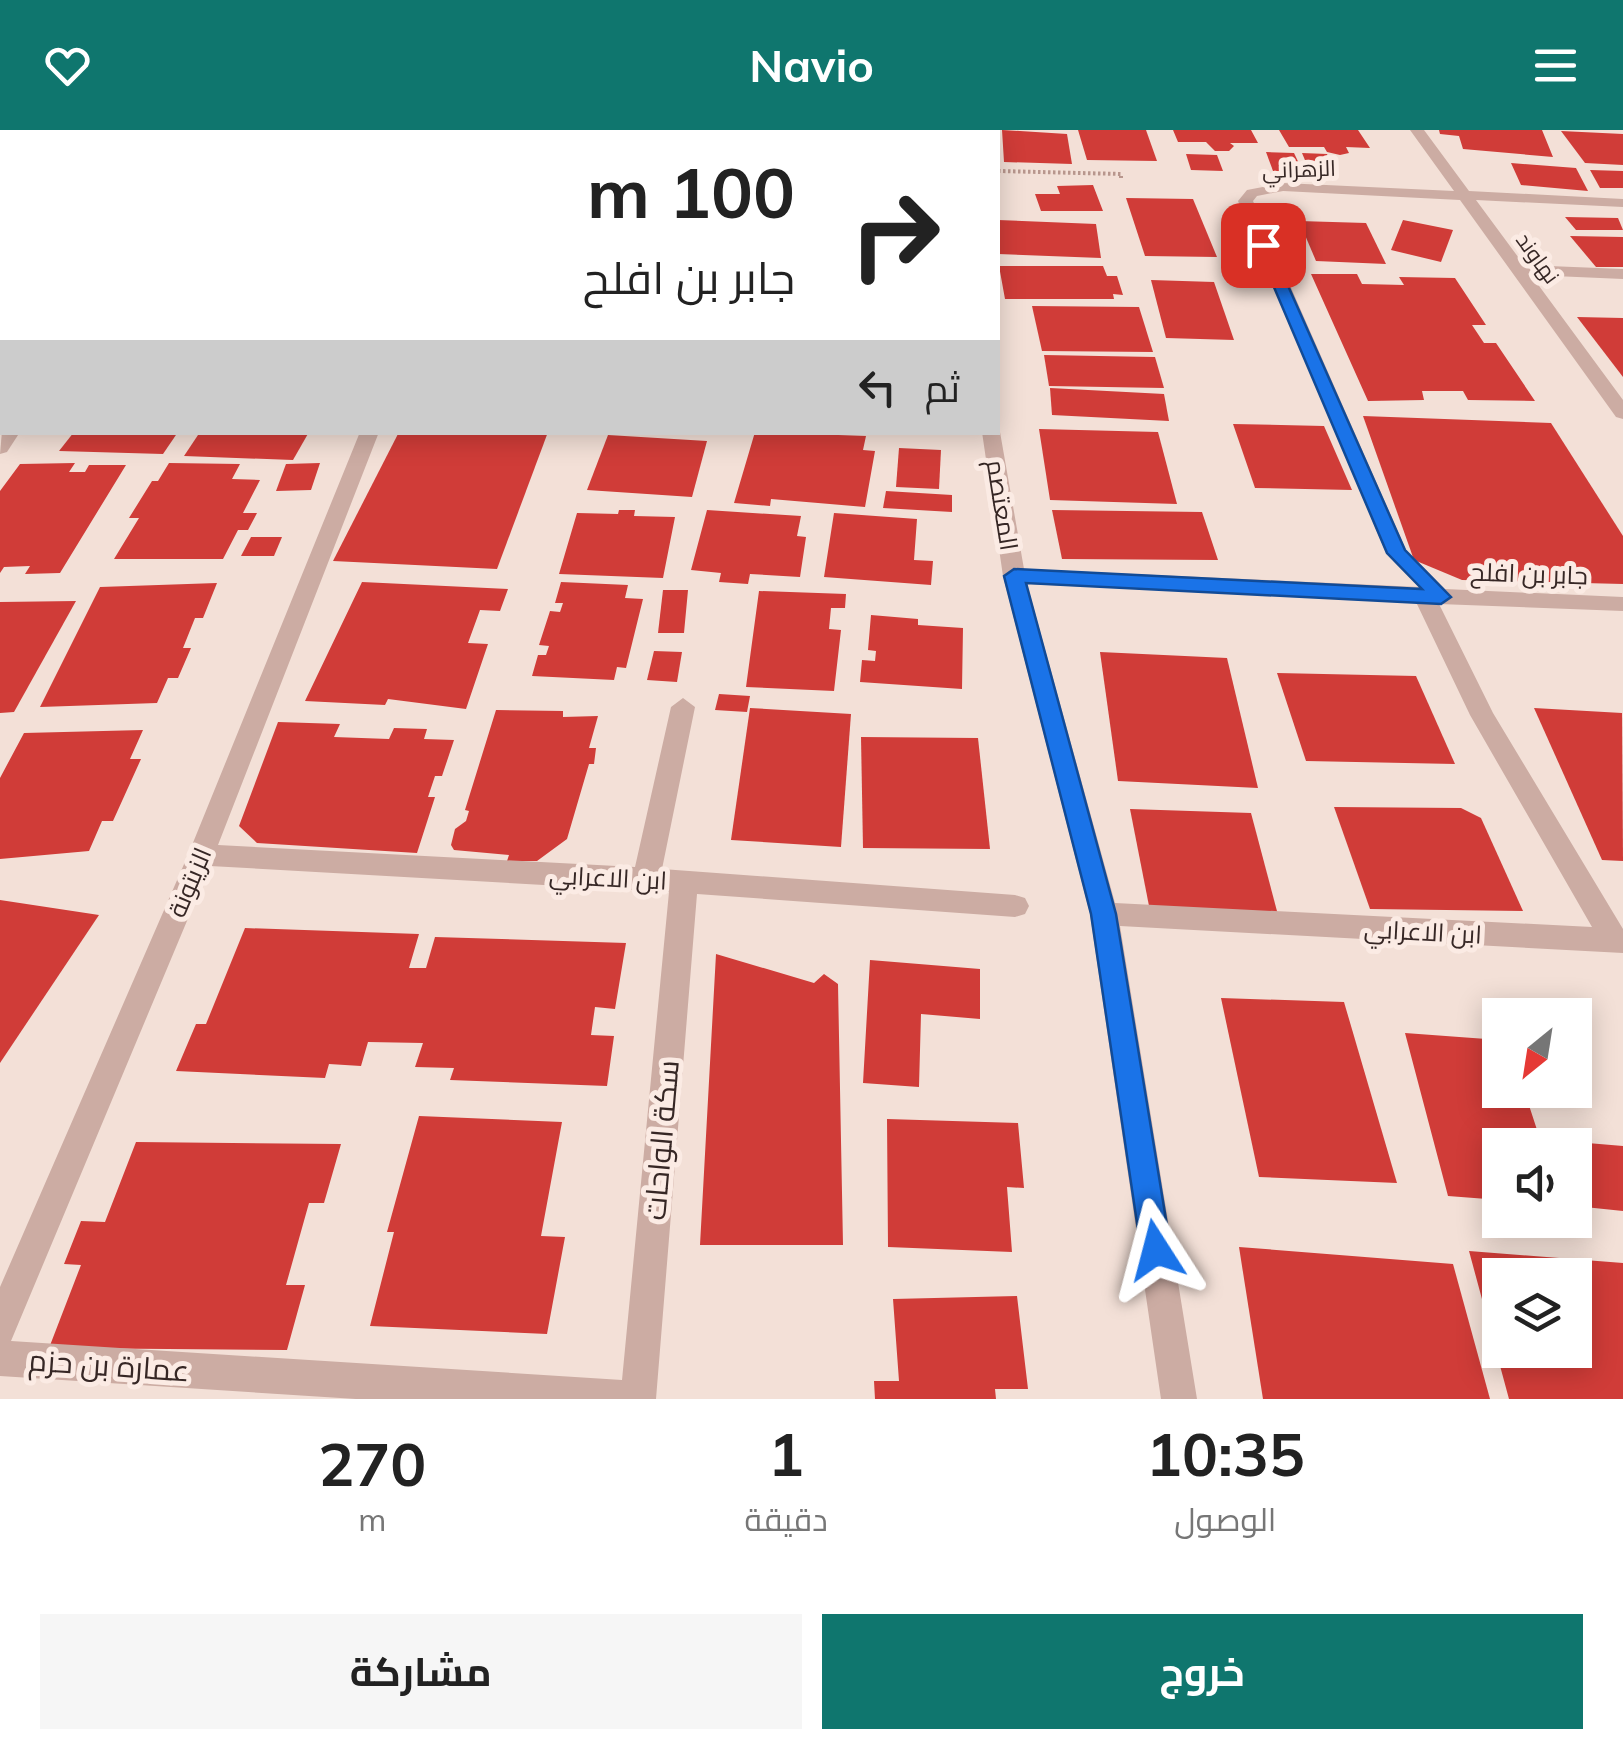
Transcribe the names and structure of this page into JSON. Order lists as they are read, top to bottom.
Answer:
{
  "streets": {
    "street": [
      "الزهراني",
      "نهاوند",
      "المعتصم",
      "جابر بن افلح",
      "ابن الاعرابي",
      "الزيتونة",
      "سكة الواحات",
      "عمارة بن حزم"
    ]
  },
  "crossings": [
    ["الزهراني", "نهاوند"],
    ["الزهراني", "جابر بن افلح"],
    ["المعتصم", "جابر بن افلح"],
    ["المعتصم", "ابن الاعرابي"],
    ["ابن الاعرابي", "الزيتونة"],
    ["ابن الاعرابي", "سكة الواحات"],
    ["سكة الواحات", "عمارة بن حزم"]
  ],
  "north": "bottom left",
  "page": {
    "header": "Navio",
    "turn": ["100 m", "جابر بن افلح"],
    "then": "ثم",
    "eta": [
      "10:35",
      "الوصول",
      "1",
      "دقيقة",
      "270",
      "m"
    ],
    "buttons": ["خروج", "مشاركة"]
  }
}
